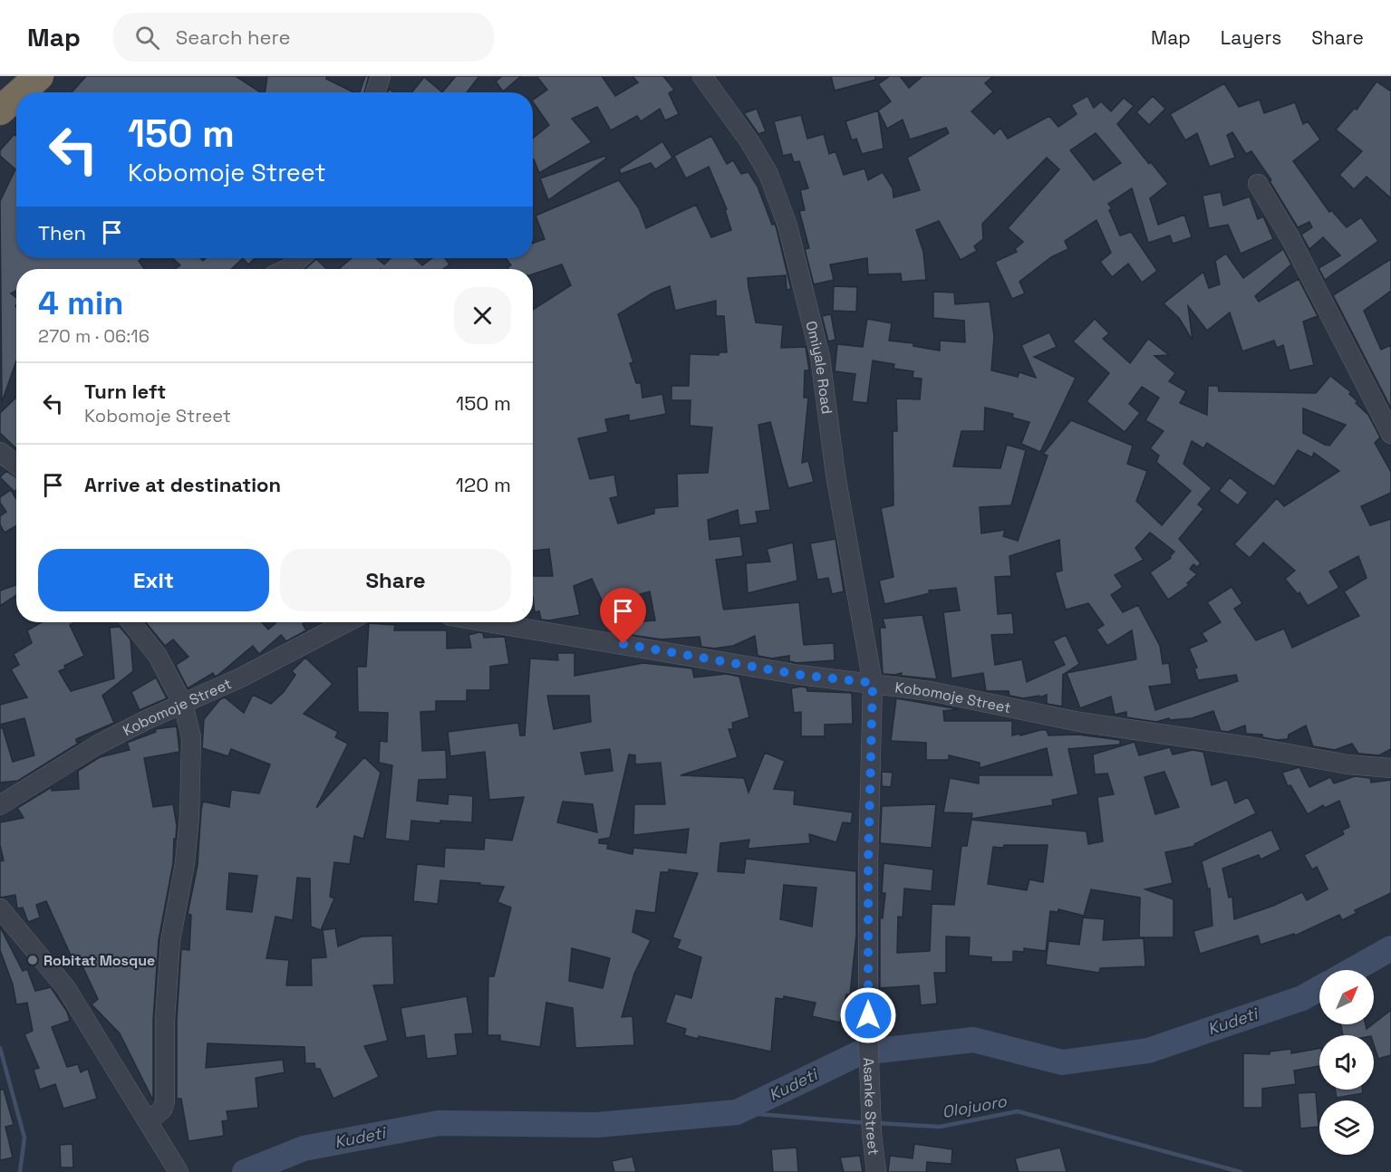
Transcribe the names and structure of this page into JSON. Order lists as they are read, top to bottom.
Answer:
{
  "streets": {
    "street": ["Omiyale Road", "Kobomoje Street", "Asanke Street"]
  },
  "crossings": [
    ["Omiyale Road", "Kobomoje Street"],
    ["Omiyale Road", "Asanke Street"],
    ["Kobomoje Street", "Asanke Street"]
  ],
  "water": ["Kudeti", "Olojuoro"],
  "places": ["Robitat Mosque"],
  "north": "top right",
  "page": {
    "header": "Map",
    "search": "Search here",
    "nav": ["Map", "Layers", "Share"],
    "turn": ["150 m", "Kobomoje Street"],
    "then": "Then",
    "heading": ["4 min", "270 m · 06:16"],
    "list": [
      {
        "name": "Turn left",
        "note": "Kobomoje Street",
        "value": "150 m"
      },
      {
        "name": "Arrive at destination",
        "value": "120 m"
      }
    ],
    "buttons": ["Exit", "Share"]
  }
}
